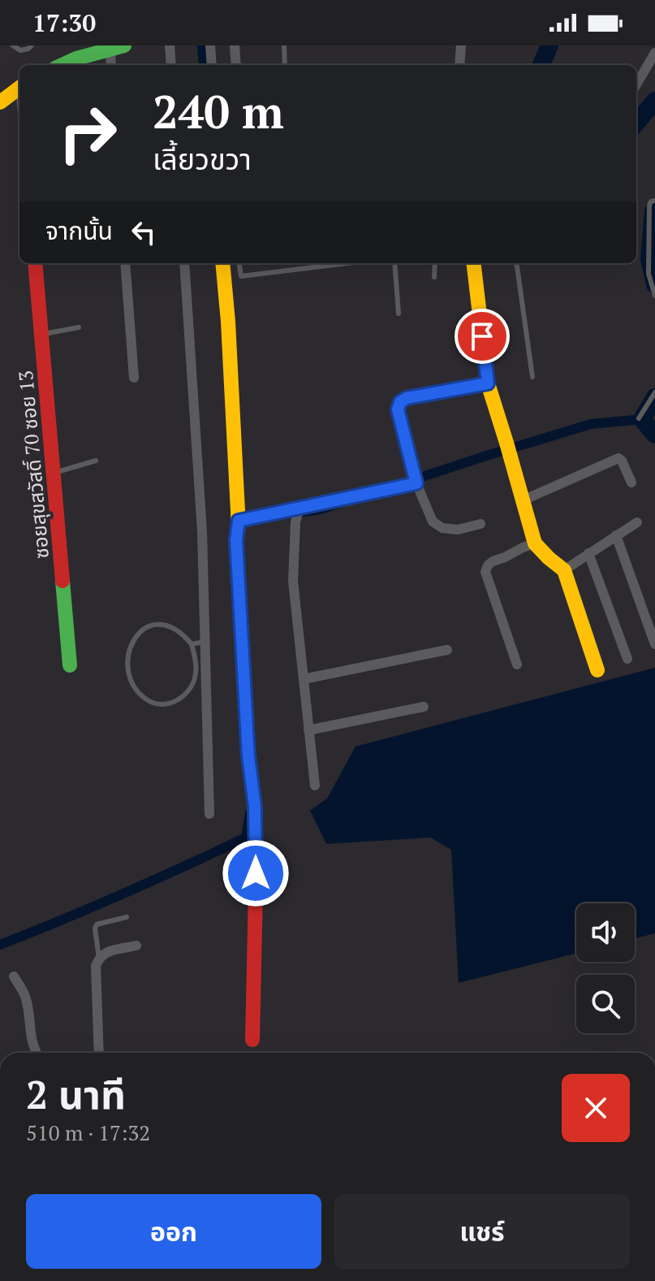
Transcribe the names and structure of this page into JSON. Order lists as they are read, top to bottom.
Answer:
{
  "streets": {
    "main road": ["ซอยสุขสวัสดิ์ 70 ซอย 13"]
  },
  "page": {
    "status": "17:30",
    "turn": ["240 m", "เลี้ยวขวา"],
    "then": "จากนั้น",
    "heading": ["2 นาที", "510 m · 17:32"],
    "buttons": ["ออก", "แชร์"]
  }
}
